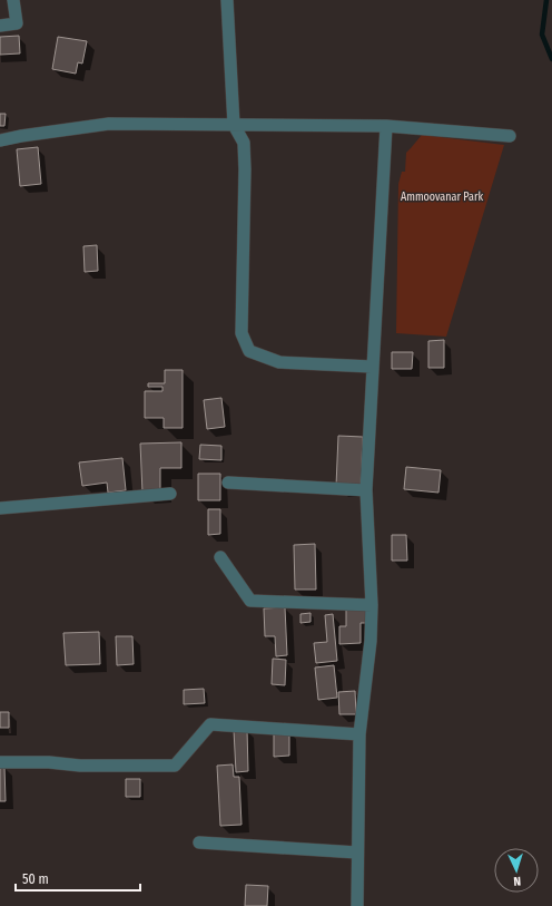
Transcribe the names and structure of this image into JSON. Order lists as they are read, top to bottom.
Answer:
{
  "parks": ["Ammoovanar Park"],
  "scale_bar": "50 m",
  "north": "bottom"
}
